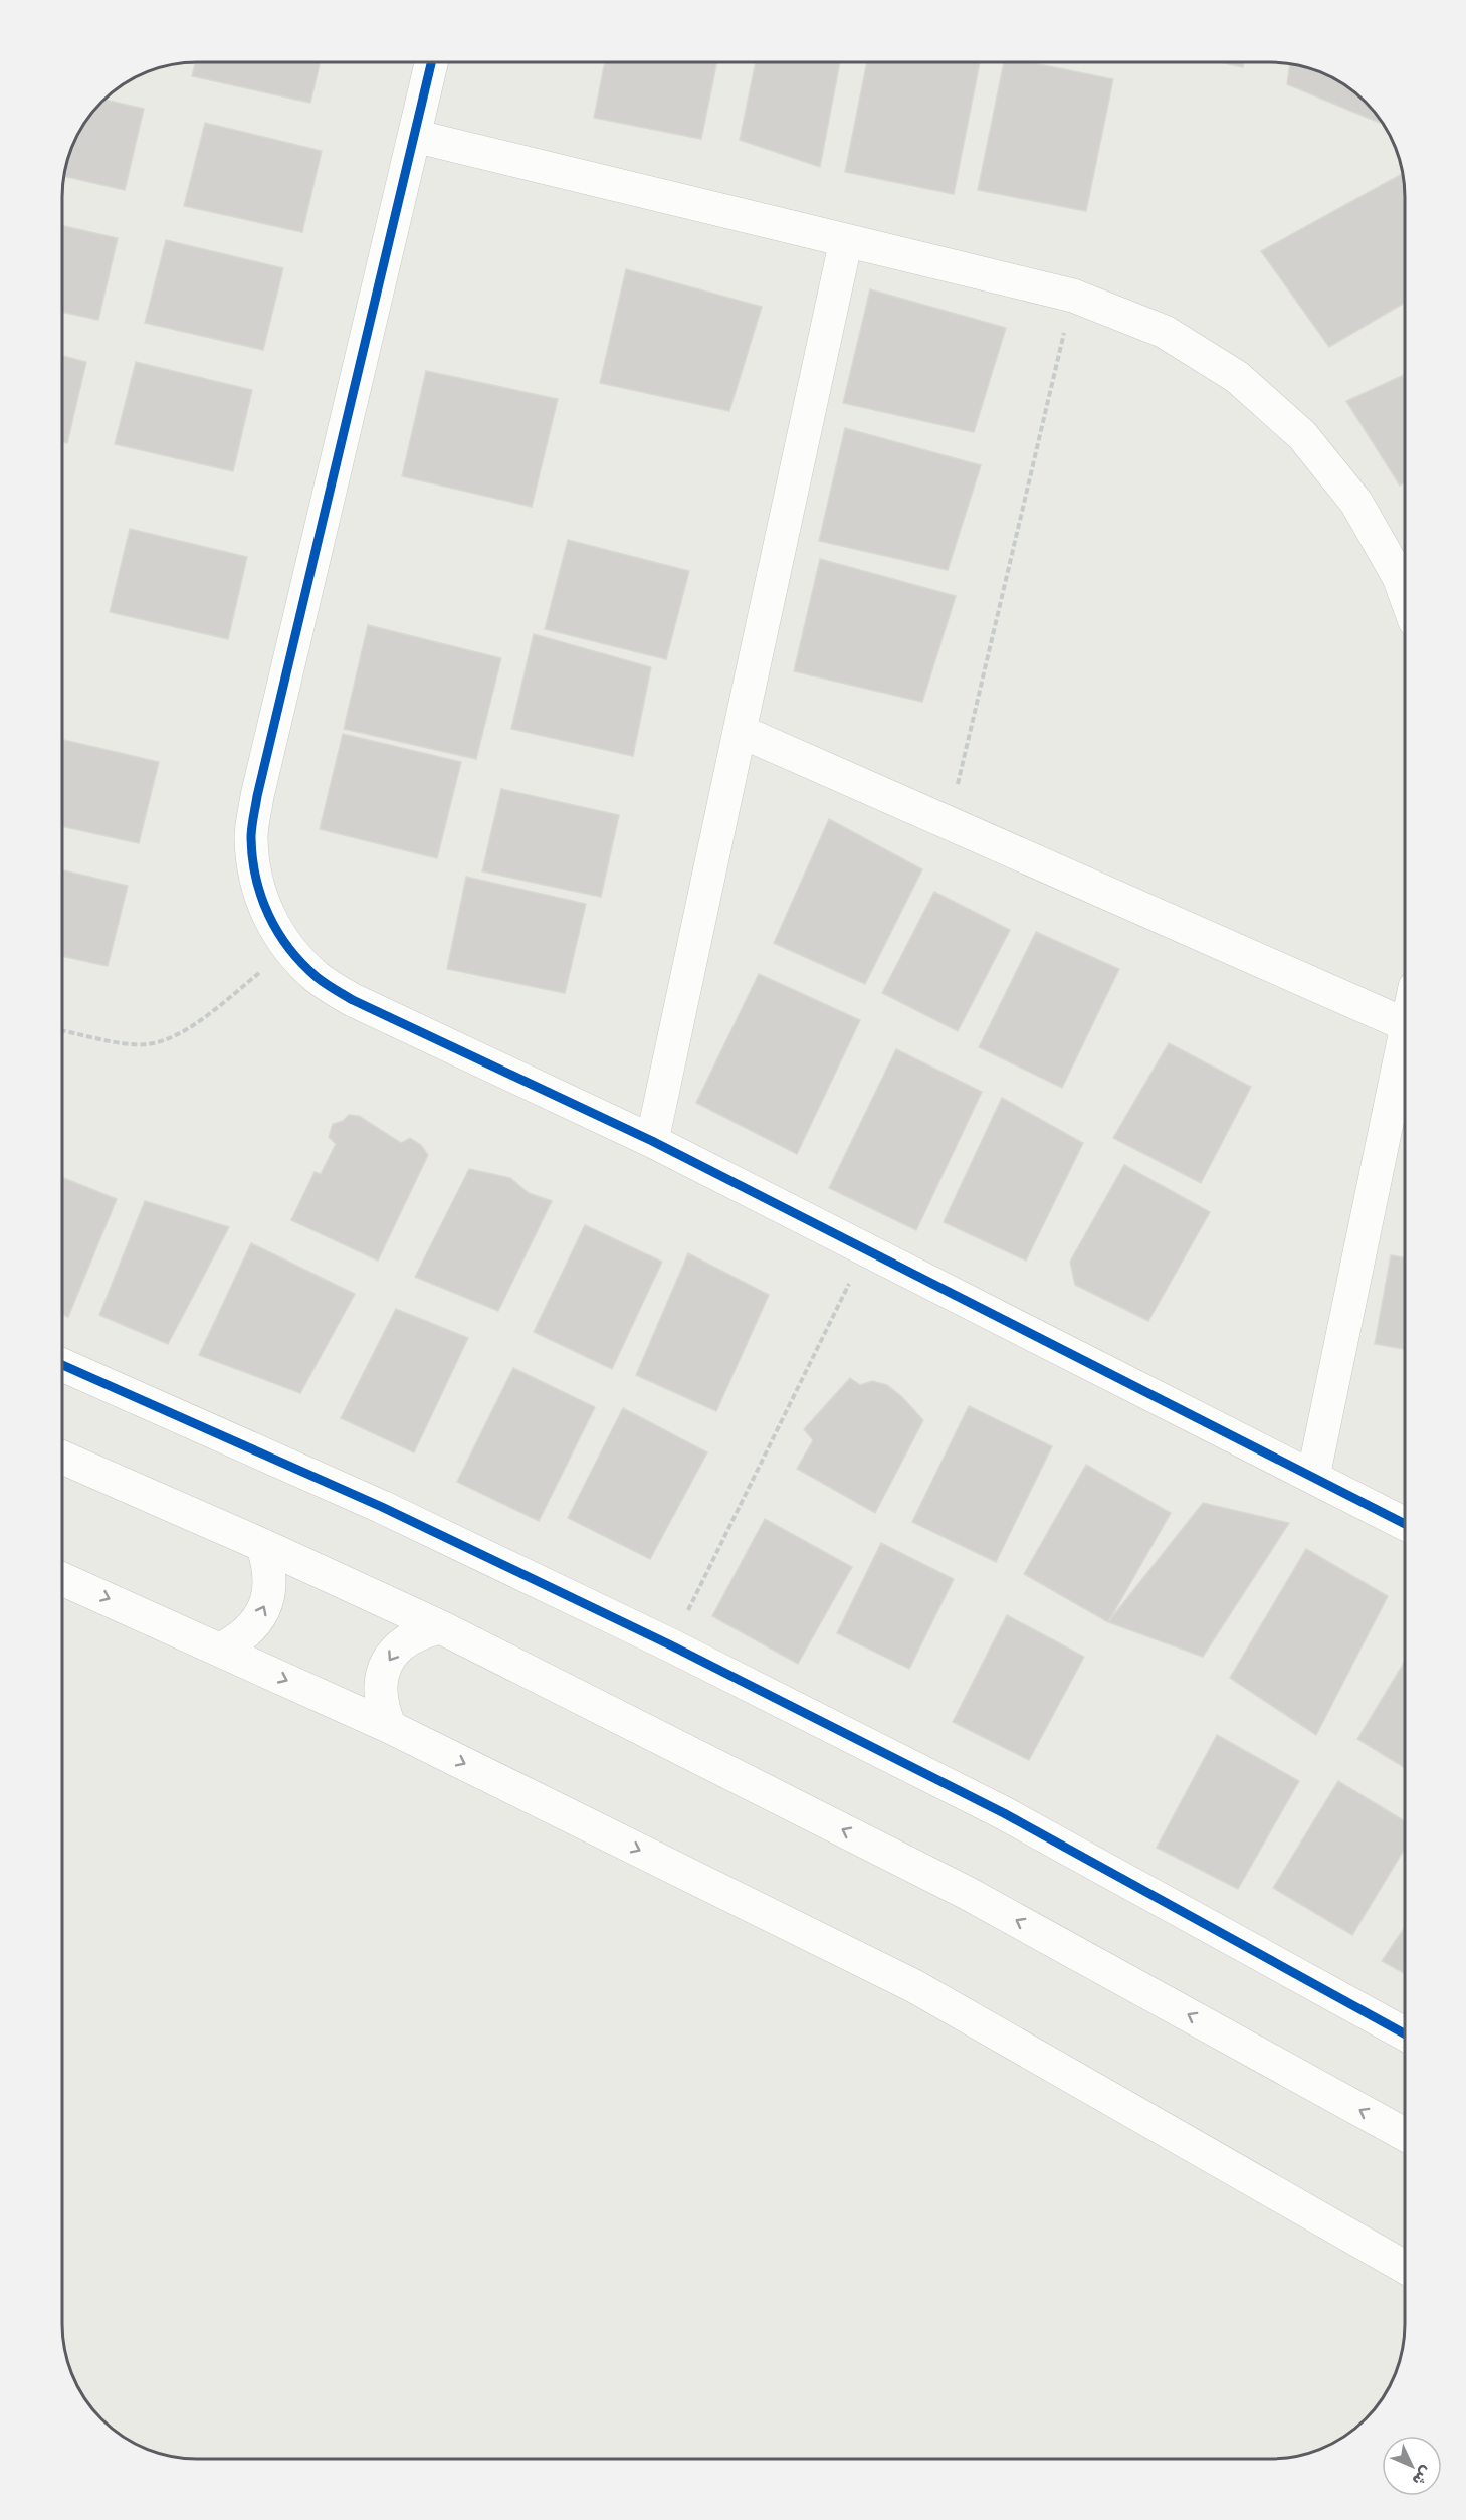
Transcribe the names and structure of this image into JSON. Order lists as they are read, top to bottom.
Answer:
{
  "north": "bottom right"
}
